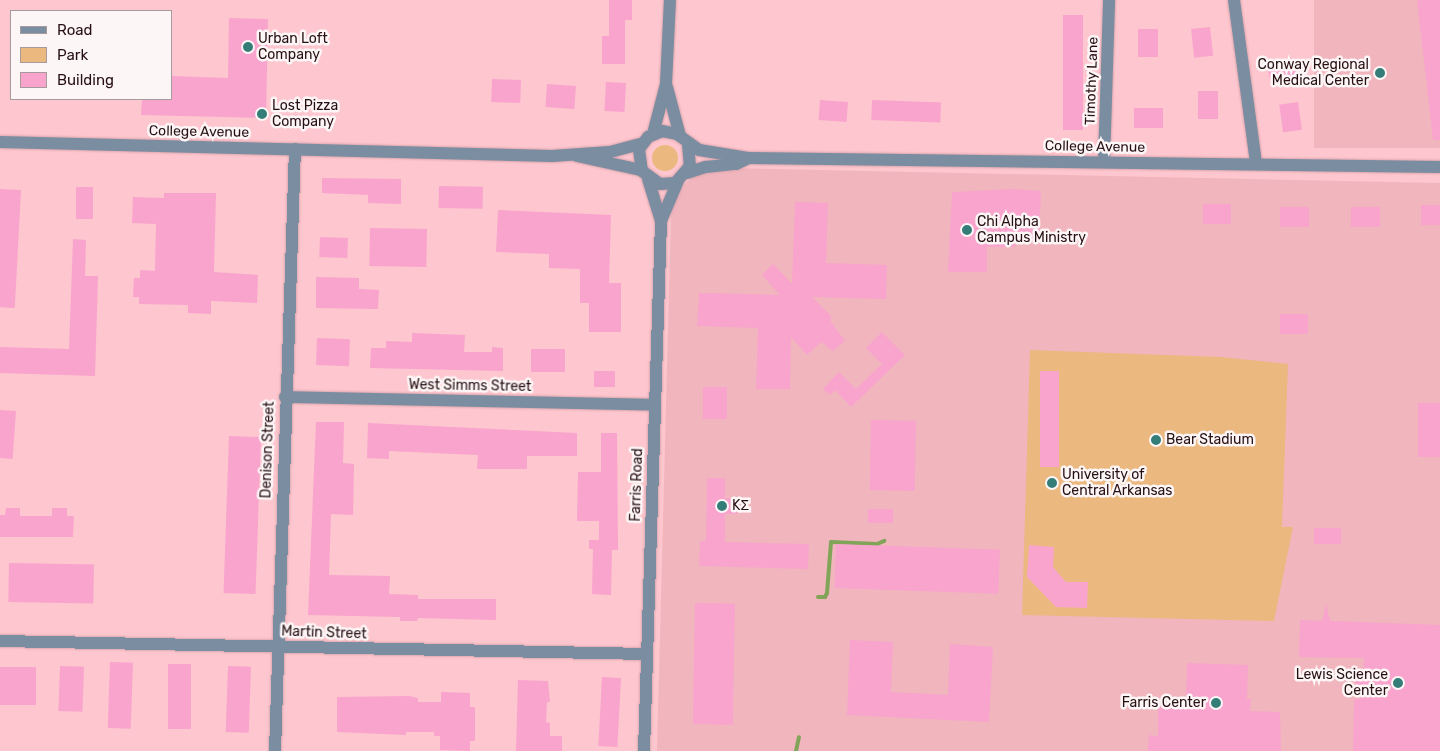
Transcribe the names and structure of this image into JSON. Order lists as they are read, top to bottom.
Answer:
{
  "streets": {
    "street": [
      "Timothy Lane",
      "College Avenue",
      "West Simms Street",
      "Denison Street",
      "Farris Road",
      "Martin Street"
    ]
  },
  "crossings": [
    ["Timothy Lane", "College Avenue"],
    ["College Avenue", "Denison Street"],
    ["College Avenue", "Farris Road"],
    ["West Simms Street", "Denison Street"],
    ["West Simms Street", "Farris Road"],
    ["Denison Street", "Martin Street"],
    ["Farris Road", "Martin Street"]
  ],
  "places": [
    "Urban Loft Company",
    "Conway Regional Medical Center",
    "Lost Pizza Company",
    "Chi Alpha Campus Ministry",
    "Bear Stadium",
    "University of Central Arkansas",
    "KΣ",
    "Lewis Science Center",
    "Farris Center"
  ],
  "legend": ["Road", "Park", "Building"]
}
